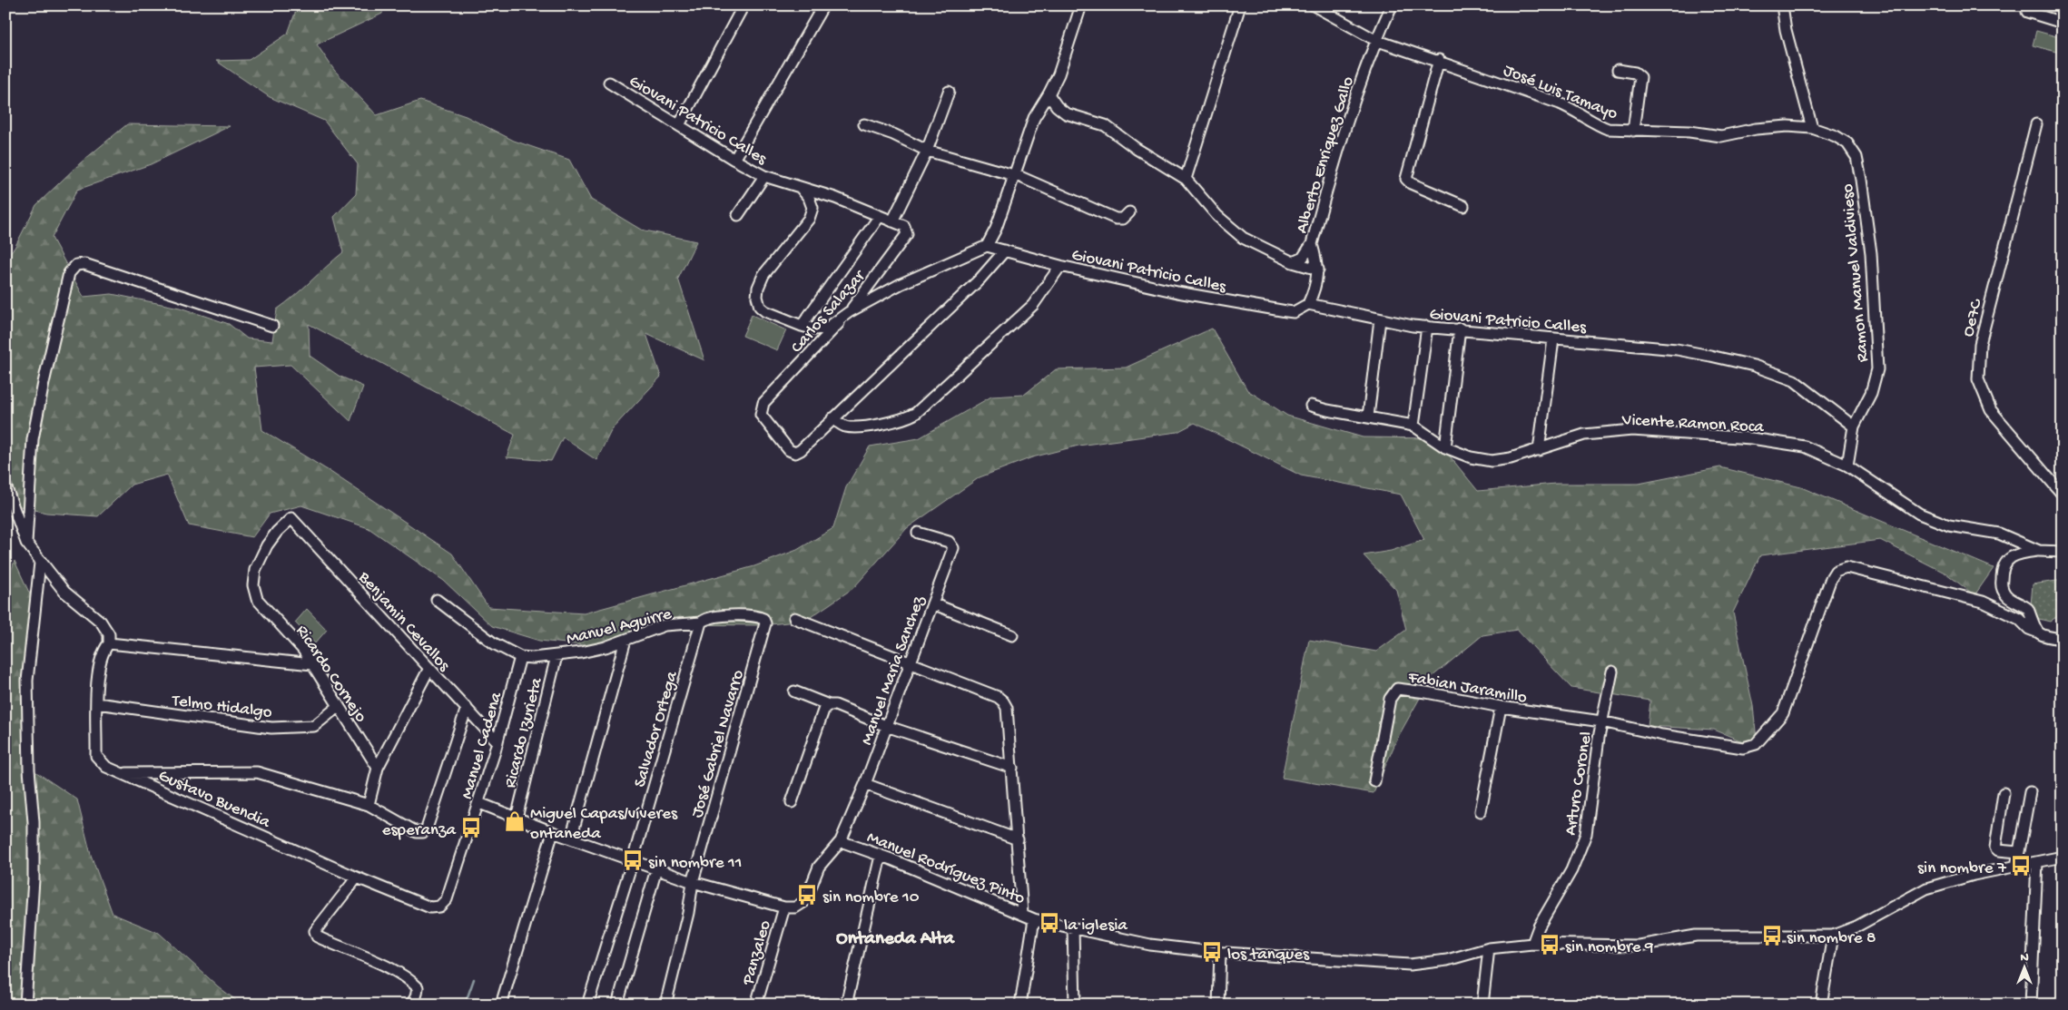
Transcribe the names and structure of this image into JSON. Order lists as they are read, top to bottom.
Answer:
{
  "streets": {
    "street": [
      "José Luis Tamayo",
      "Giovani Patricio Calles",
      "Alberto Enriquez Gallo",
      "Ramon Manuel Valdivieso",
      "Carlos Salazar",
      "Oe7C",
      "Vicente Ramon Roca",
      "Benjamin Cevallos",
      "Manuel Aguirre",
      "Manuel Maria Sanchez",
      "Ricardo Cornejo",
      "Fabian Jaramillo",
      "Telmo Hidalgo",
      "Salvador Ortega",
      "Ricardo Izurieta",
      "José Gabriel Navarro",
      "Manuel Cadena",
      "Arturo Coronel",
      "Gustavo Buendia",
      "Manuel Rodríguez Pinto",
      "Panzaleo"
    ]
  },
  "crossings": [
    ["José Luis Tamayo", "Alberto Enriquez Gallo"],
    ["José Luis Tamayo", "Ramon Manuel Valdivieso"],
    ["Giovani Patricio Calles", "Alberto Enriquez Gallo"],
    ["Giovani Patricio Calles", "Ramon Manuel Valdivieso"],
    ["Giovani Patricio Calles", "Carlos Salazar"],
    ["Benjamin Cevallos", "Ricardo Cornejo"],
    ["Benjamin Cevallos", "Manuel Cadena"],
    ["Manuel Aguirre", "Salvador Ortega"],
    ["Manuel Aguirre", "Ricardo Izurieta"],
    ["Manuel Aguirre", "José Gabriel Navarro"],
    ["Manuel Aguirre", "Manuel Cadena"],
    ["Manuel Maria Sanchez", "Manuel Rodríguez Pinto"],
    ["Ricardo Cornejo", "Telmo Hidalgo"],
    ["Fabian Jaramillo", "Arturo Coronel"],
    ["Telmo Hidalgo", "Gustavo Buendia"],
    ["Manuel Cadena", "Gustavo Buendia"],
    ["Arturo Coronel", "Manuel Rodríguez Pinto"],
    ["Manuel Rodríguez Pinto", "Panzaleo"]
  ],
  "districts": ["Ontaneda Alta"],
  "places": {
    "shop": ["Miguel Capas/víveres ontaneda"],
    "bus stop": [
      "esperanza",
      "sin nombre 11",
      "sin nombre 7",
      "sin nombre 10",
      "la iglesia",
      "sin nombre 8",
      "sin nombre 9",
      "los tanques"
    ]
  },
  "north": "top"
}
